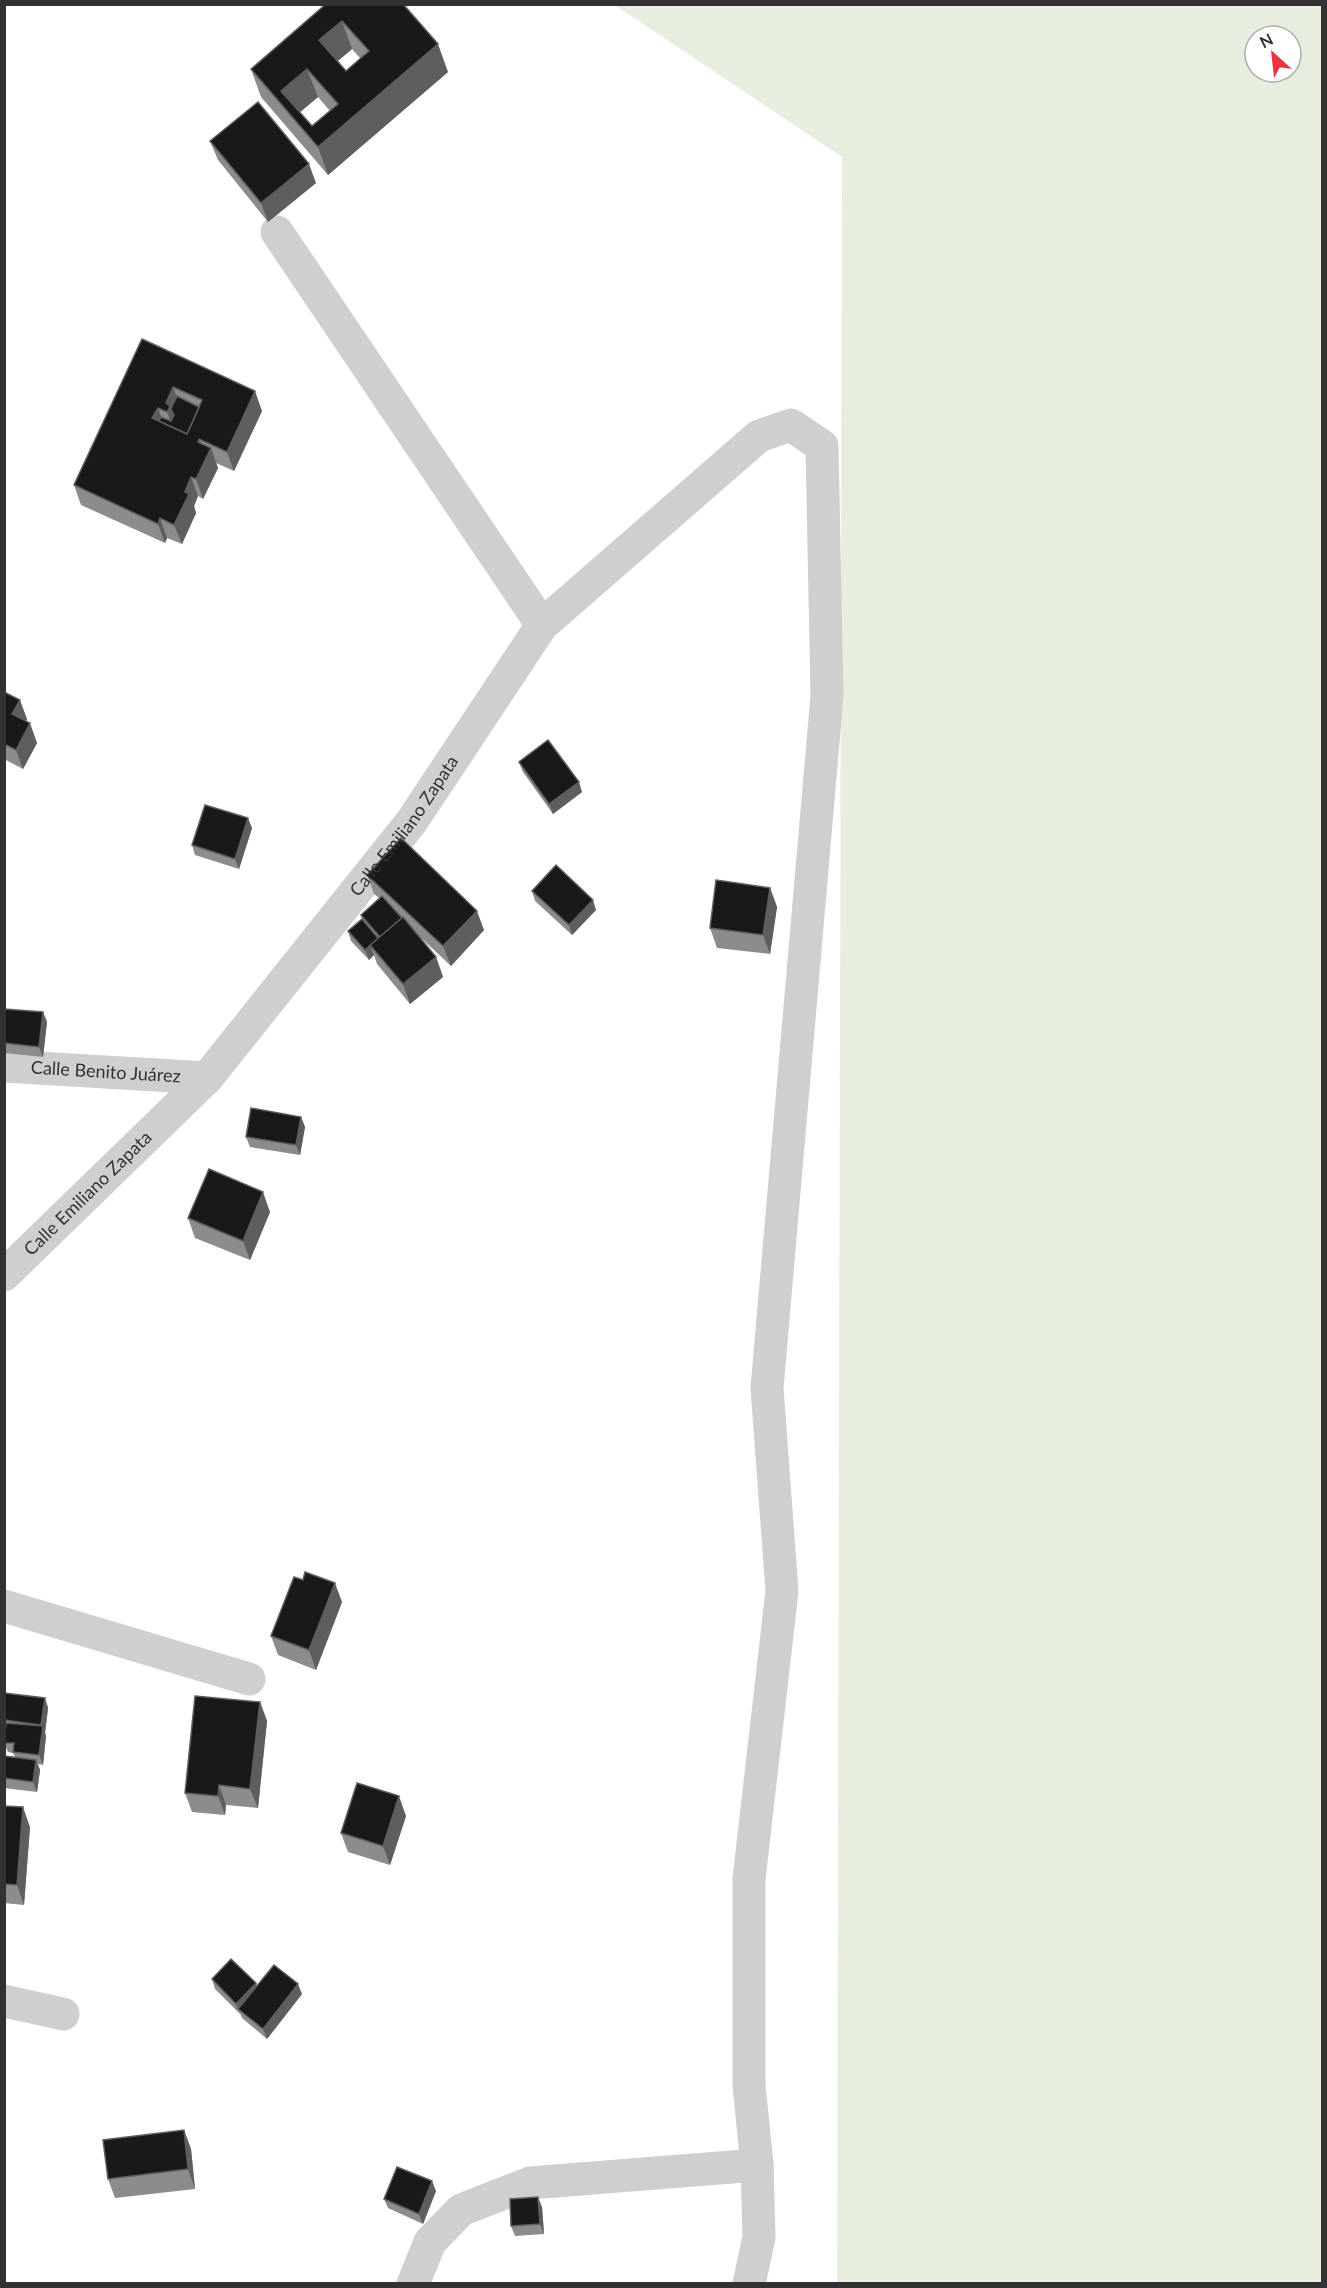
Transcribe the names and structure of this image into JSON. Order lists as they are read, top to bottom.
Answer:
{
  "streets": {
    "street": ["Calle Emiliano Zapata", "Calle Benito Juárez"]
  },
  "crossings": [
    ["Calle Emiliano Zapata", "Calle Benito Juárez"]
  ],
  "north": "top left"
}
